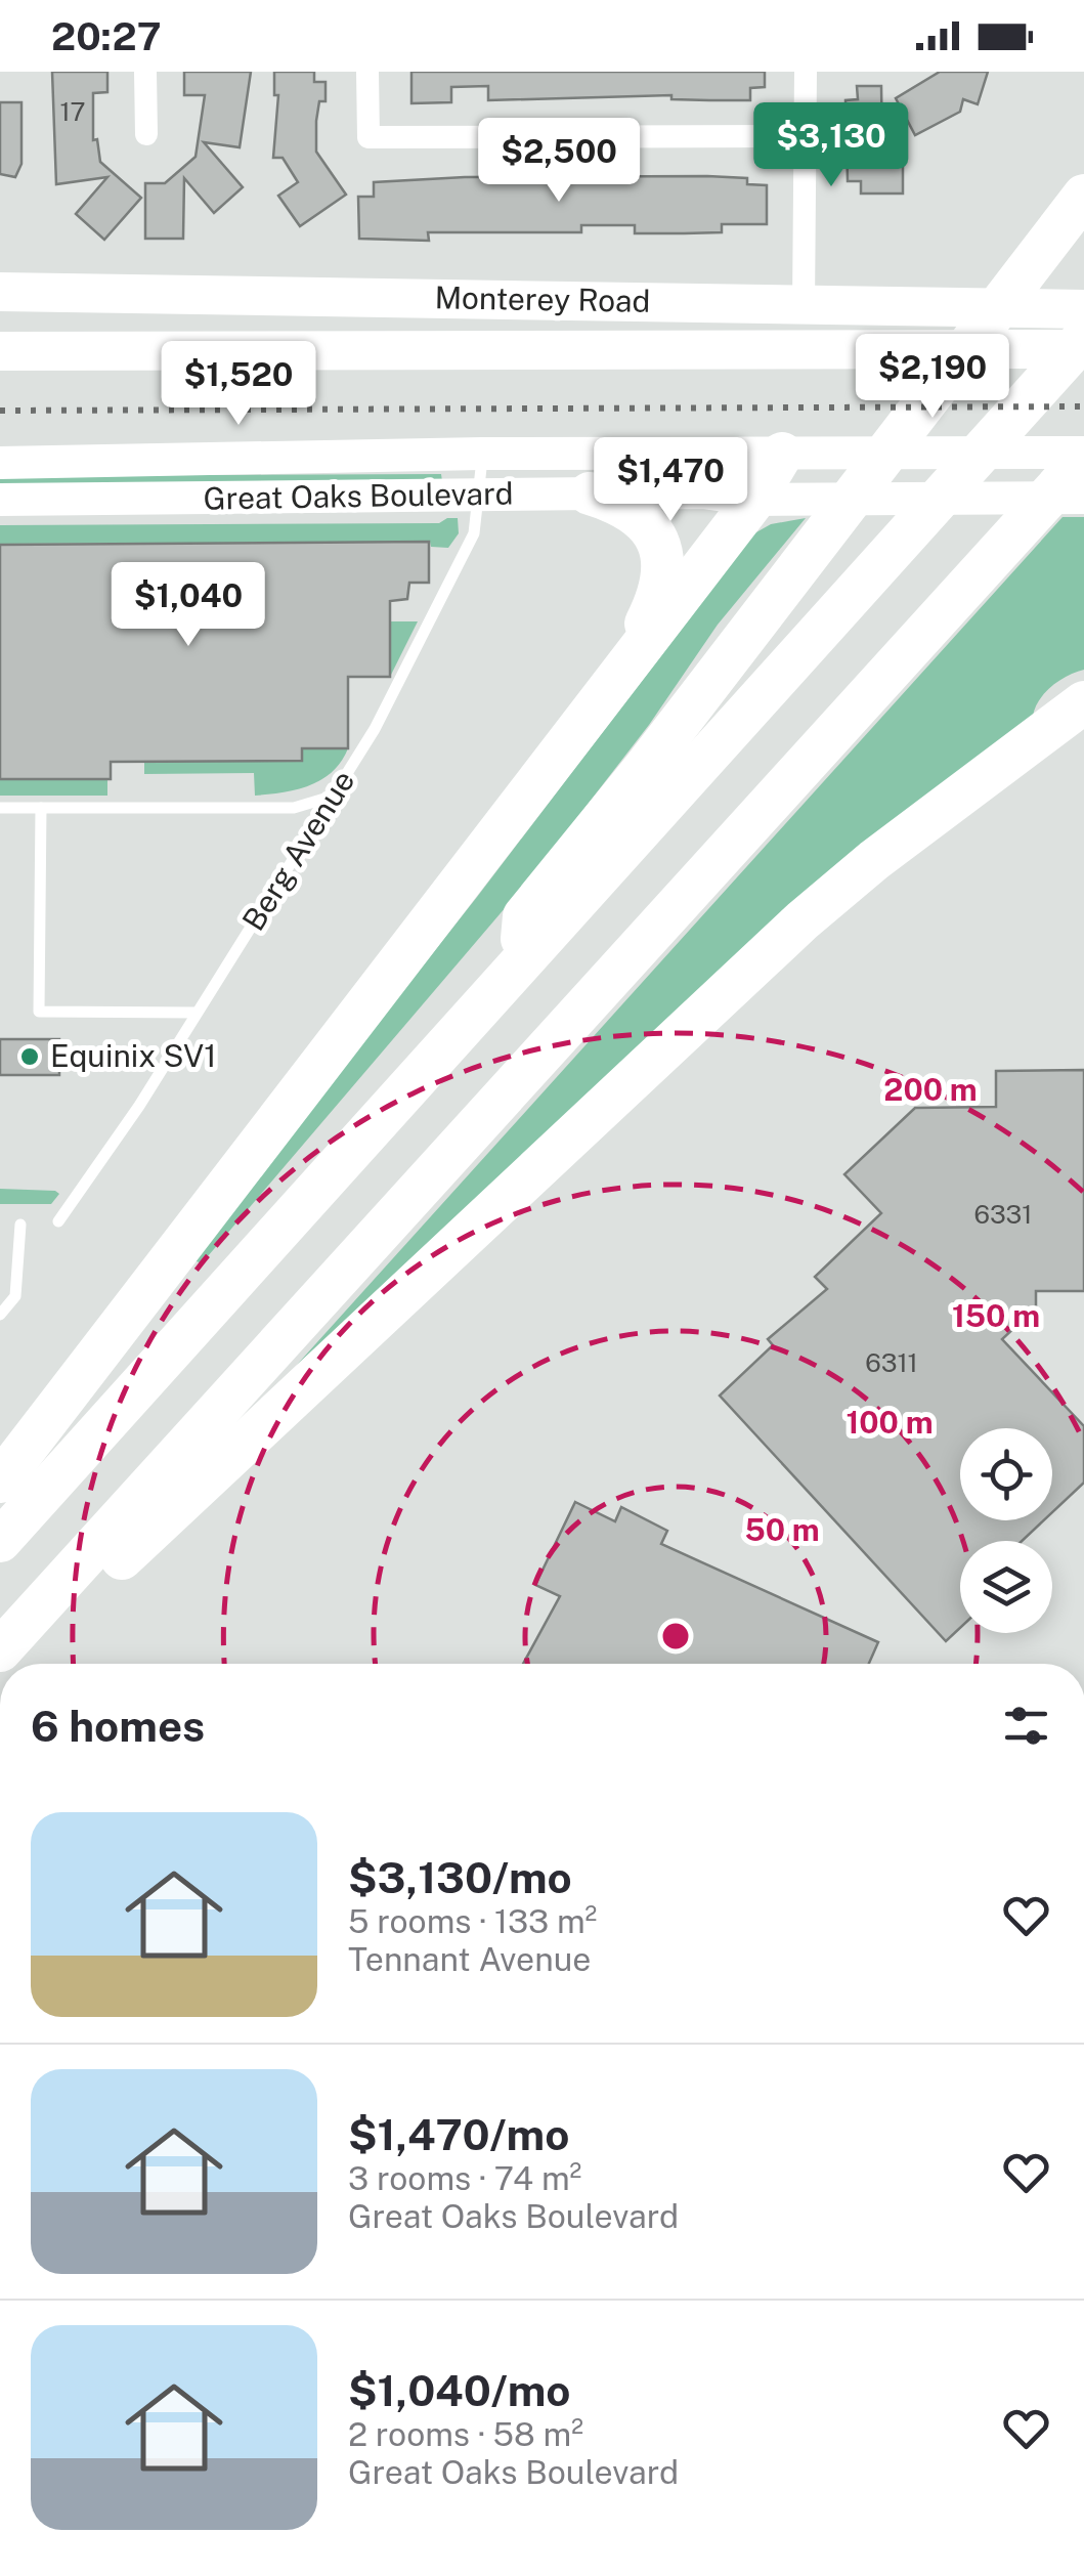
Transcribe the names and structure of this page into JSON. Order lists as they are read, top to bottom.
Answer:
{
  "streets": {
    "main road": ["Monterey Road", "Great Oaks Boulevard"],
    "lane": ["Berg Avenue"]
  },
  "crossings": [
    ["Great Oaks Boulevard", "Berg Avenue"]
  ],
  "places": ["Equinix SV1"],
  "house_numbers": ["17", "6331", "6311"],
  "page": {
    "status": "20:27",
    "price": [
      "$3,130",
      "$2,500",
      "$2,190",
      "$1,520",
      "$1,470",
      "$1,040"
    ],
    "heading": "6 homes",
    "list": [
      {
        "name": "$3,130/mo",
        "note": "5 rooms · 133 m² · Tennant Avenue"
      },
      {
        "name": "$1,470/mo",
        "note": "3 rooms · 74 m² · Great Oaks Boulevard"
      },
      {
        "name": "$1,040/mo",
        "note": "2 rooms · 58 m² · Great Oaks Boulevard"
      }
    ]
  },
  "rings": [
    "200 m",
    "150 m",
    "100 m",
    "50 m"
  ]
}
